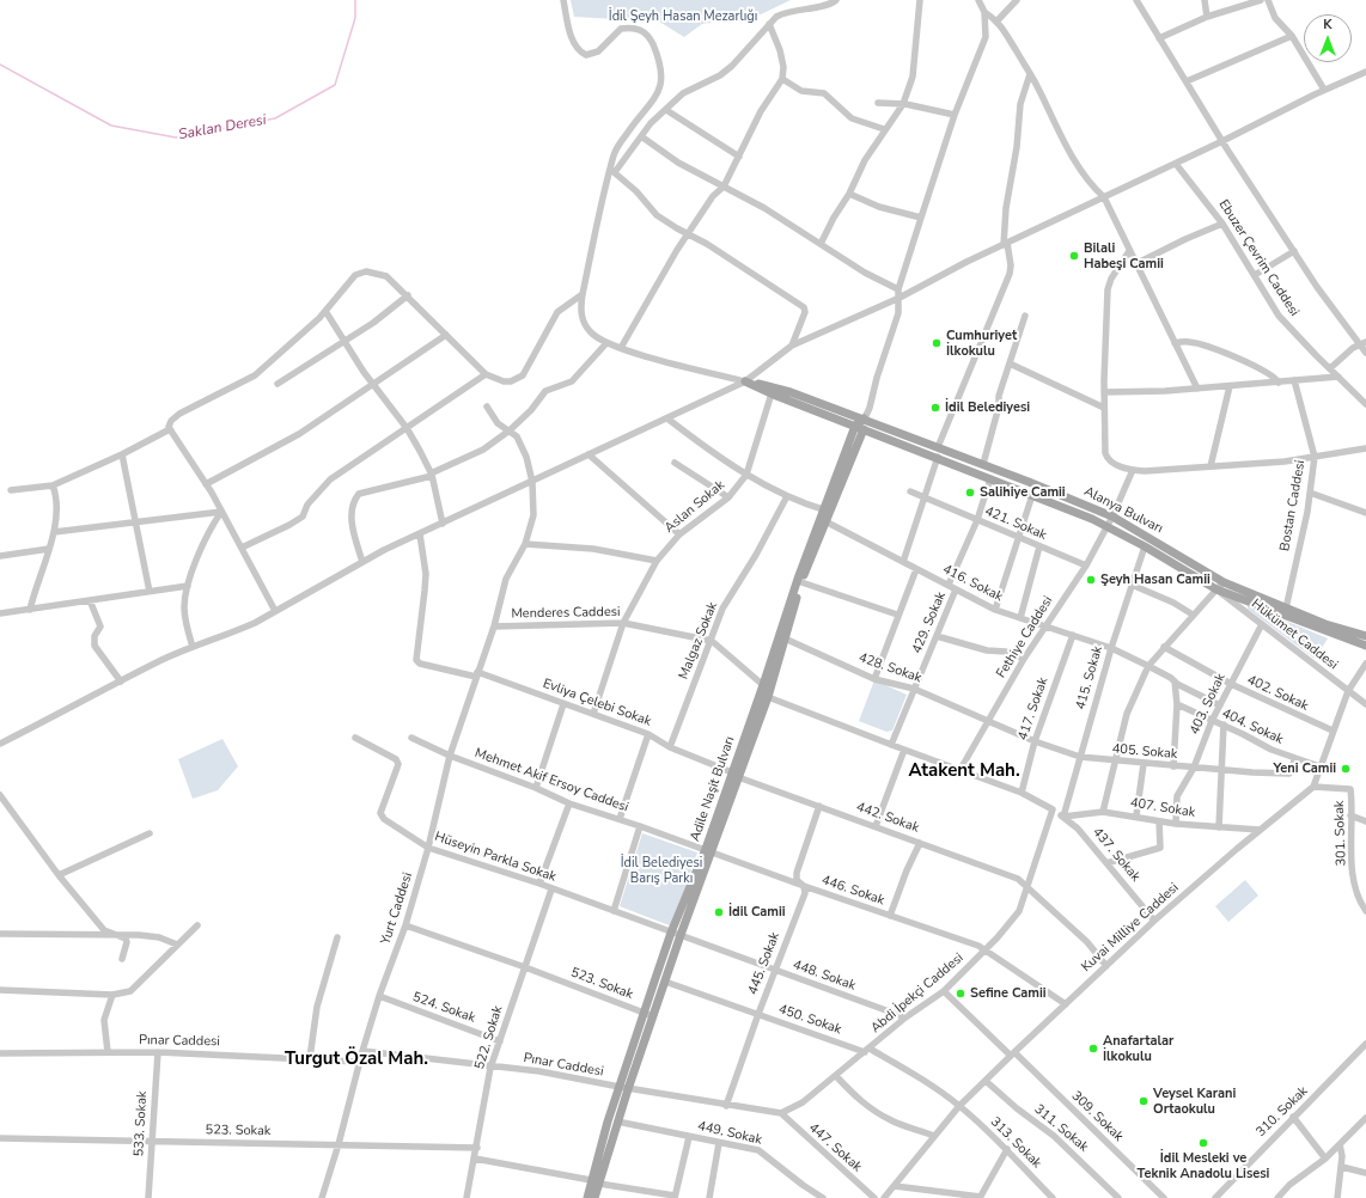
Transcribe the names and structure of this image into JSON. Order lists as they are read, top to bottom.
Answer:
{
  "streets": {
    "main road": ["Alanya Bulvarı", "Adile Naşit Bulvarı"],
    "street": [
      "Ebuzer Çevrim Caddesi",
      "Bostan Caddesi",
      "Aslan Sokak",
      "421. Sokak",
      "416. Sokak",
      "Menderes Caddesi",
      "429. Sokak",
      "Hükümet Caddesi",
      "Fethiye Caddesi",
      "Malgaz Sokak",
      "428. Sokak",
      "415. Sokak",
      "402. Sokak",
      "Evliya Çelebi Sokak",
      "403. Sokak",
      "417. Sokak",
      "404. Sokak",
      "405. Sokak",
      "Mehmet Akif Ersoy Caddesi",
      "407. Sokak",
      "442. Sokak",
      "301. Sokak",
      "437. Sokak",
      "Hüseyin Parkla Sokak",
      "446. Sokak",
      "Yurt Caddesi",
      "Kuvai Milliye Caddesi",
      "445. Sokak",
      "448. Sokak",
      "523. Sokak",
      "Abdi İpekçi Caddesi",
      "524. Sokak",
      "450. Sokak",
      "522. Sokak",
      "Pınar Caddesi",
      "310. Sokak",
      "309. Sokak",
      "533. Sokak",
      "311. Sokak",
      "449. Sokak",
      "313. Sokak",
      "447. Sokak"
    ]
  },
  "crossings": [
    ["Bostan Caddesi", "Alanya Bulvarı"],
    ["Aslan Sokak", "Alanya Bulvarı"],
    ["Aslan Sokak", "416. Sokak"],
    ["Aslan Sokak", "Menderes Caddesi"],
    ["Aslan Sokak", "Evliya Çelebi Sokak"],
    ["Alanya Bulvarı", "Hükümet Caddesi"],
    ["Alanya Bulvarı", "Fethiye Caddesi"],
    ["Alanya Bulvarı", "415. Sokak"],
    ["Alanya Bulvarı", "Adile Naşit Bulvarı"],
    ["421. Sokak", "Fethiye Caddesi"],
    ["416. Sokak", "429. Sokak"],
    ["416. Sokak", "Fethiye Caddesi"],
    ["416. Sokak", "Malgaz Sokak"],
    ["416. Sokak", "415. Sokak"],
    ["416. Sokak", "403. Sokak"],
    ["416. Sokak", "417. Sokak"],
    ["416. Sokak", "Adile Naşit Bulvarı"],
    ["Menderes Caddesi", "Malgaz Sokak"],
    ["Menderes Caddesi", "Adile Naşit Bulvarı"],
    ["Menderes Caddesi", "Yurt Caddesi"],
    ["429. Sokak", "428. Sokak"],
    ["Hükümet Caddesi", "403. Sokak"],
    ["Fethiye Caddesi", "428. Sokak"],
    ["Fethiye Caddesi", "405. Sokak"],
    ["Malgaz Sokak", "Evliya Çelebi Sokak"],
    ["428. Sokak", "405. Sokak"],
    ["428. Sokak", "Adile Naşit Bulvarı"],
    ["415. Sokak", "405. Sokak"],
    ["415. Sokak", "407. Sokak"],
    ["415. Sokak", "437. Sokak"],
    ["402. Sokak", "403. Sokak"],
    ["Evliya Çelebi Sokak", "Adile Naşit Bulvarı"],
    ["Evliya Çelebi Sokak", "442. Sokak"],
    ["Evliya Çelebi Sokak", "Yurt Caddesi"],
    ["403. Sokak", "404. Sokak"],
    ["403. Sokak", "405. Sokak"],
    ["403. Sokak", "407. Sokak"],
    ["417. Sokak", "405. Sokak"],
    ["404. Sokak", "405. Sokak"],
    ["Mehmet Akif Ersoy Caddesi", "Adile Naşit Bulvarı"],
    ["Mehmet Akif Ersoy Caddesi", "446. Sokak"],
    ["Mehmet Akif Ersoy Caddesi", "Yurt Caddesi"],
    ["Adile Naşit Bulvarı", "442. Sokak"],
    ["Adile Naşit Bulvarı", "Hüseyin Parkla Sokak"],
    ["Adile Naşit Bulvarı", "446. Sokak"],
    ["Adile Naşit Bulvarı", "448. Sokak"],
    ["Adile Naşit Bulvarı", "523. Sokak"],
    ["Adile Naşit Bulvarı", "450. Sokak"],
    ["Adile Naşit Bulvarı", "Pınar Caddesi"],
    ["Adile Naşit Bulvarı", "449. Sokak"],
    ["407. Sokak", "437. Sokak"],
    ["407. Sokak", "Kuvai Milliye Caddesi"],
    ["442. Sokak", "Kuvai Milliye Caddesi"],
    ["442. Sokak", "445. Sokak"],
    ["442. Sokak", "Abdi İpekçi Caddesi"],
    ["301. Sokak", "Kuvai Milliye Caddesi"],
    ["437. Sokak", "Kuvai Milliye Caddesi"],
    ["437. Sokak", "Abdi İpekçi Caddesi"],
    ["Hüseyin Parkla Sokak", "Yurt Caddesi"],
    ["Hüseyin Parkla Sokak", "448. Sokak"],
    ["Hüseyin Parkla Sokak", "522. Sokak"],
    ["446. Sokak", "Kuvai Milliye Caddesi"],
    ["446. Sokak", "445. Sokak"],
    ["446. Sokak", "Abdi İpekçi Caddesi"],
    ["Yurt Caddesi", "523. Sokak"],
    ["Yurt Caddesi", "524. Sokak"],
    ["Yurt Caddesi", "Pınar Caddesi"],
    ["Kuvai Milliye Caddesi", "450. Sokak"],
    ["Kuvai Milliye Caddesi", "309. Sokak"],
    ["Kuvai Milliye Caddesi", "311. Sokak"],
    ["Kuvai Milliye Caddesi", "313. Sokak"],
    ["445. Sokak", "448. Sokak"],
    ["445. Sokak", "450. Sokak"],
    ["448. Sokak", "Abdi İpekçi Caddesi"],
    ["523. Sokak", "522. Sokak"],
    ["523. Sokak", "533. Sokak"],
    ["Abdi İpekçi Caddesi", "450. Sokak"],
    ["Abdi İpekçi Caddesi", "309. Sokak"],
    ["Abdi İpekçi Caddesi", "447. Sokak"],
    ["524. Sokak", "522. Sokak"],
    ["450. Sokak", "313. Sokak"],
    ["522. Sokak", "Pınar Caddesi"],
    ["Pınar Caddesi", "533. Sokak"]
  ],
  "districts": ["Atakent Mah.", "Turgut Özal Mah."],
  "water": ["Saklan Deresi"],
  "parks": ["İdil Şeyh Hasan Mezarlığı", "İdil Belediyesi Barış Parkı"],
  "places": [
    "Bilali Habeşi Camii",
    "Cumhuriyet İlkokulu",
    "İdil Belediyesi",
    "Salihiye Camii",
    "Şeyh Hasan Camii",
    "Yeni Camii",
    "İdil Camii",
    "Sefine Camii",
    "Anafartalar İlkokulu",
    "Veysel Karani Ortaokulu",
    "İdil Mesleki ve Teknik Anadolu Lisesi"
  ],
  "north": "top"
}
